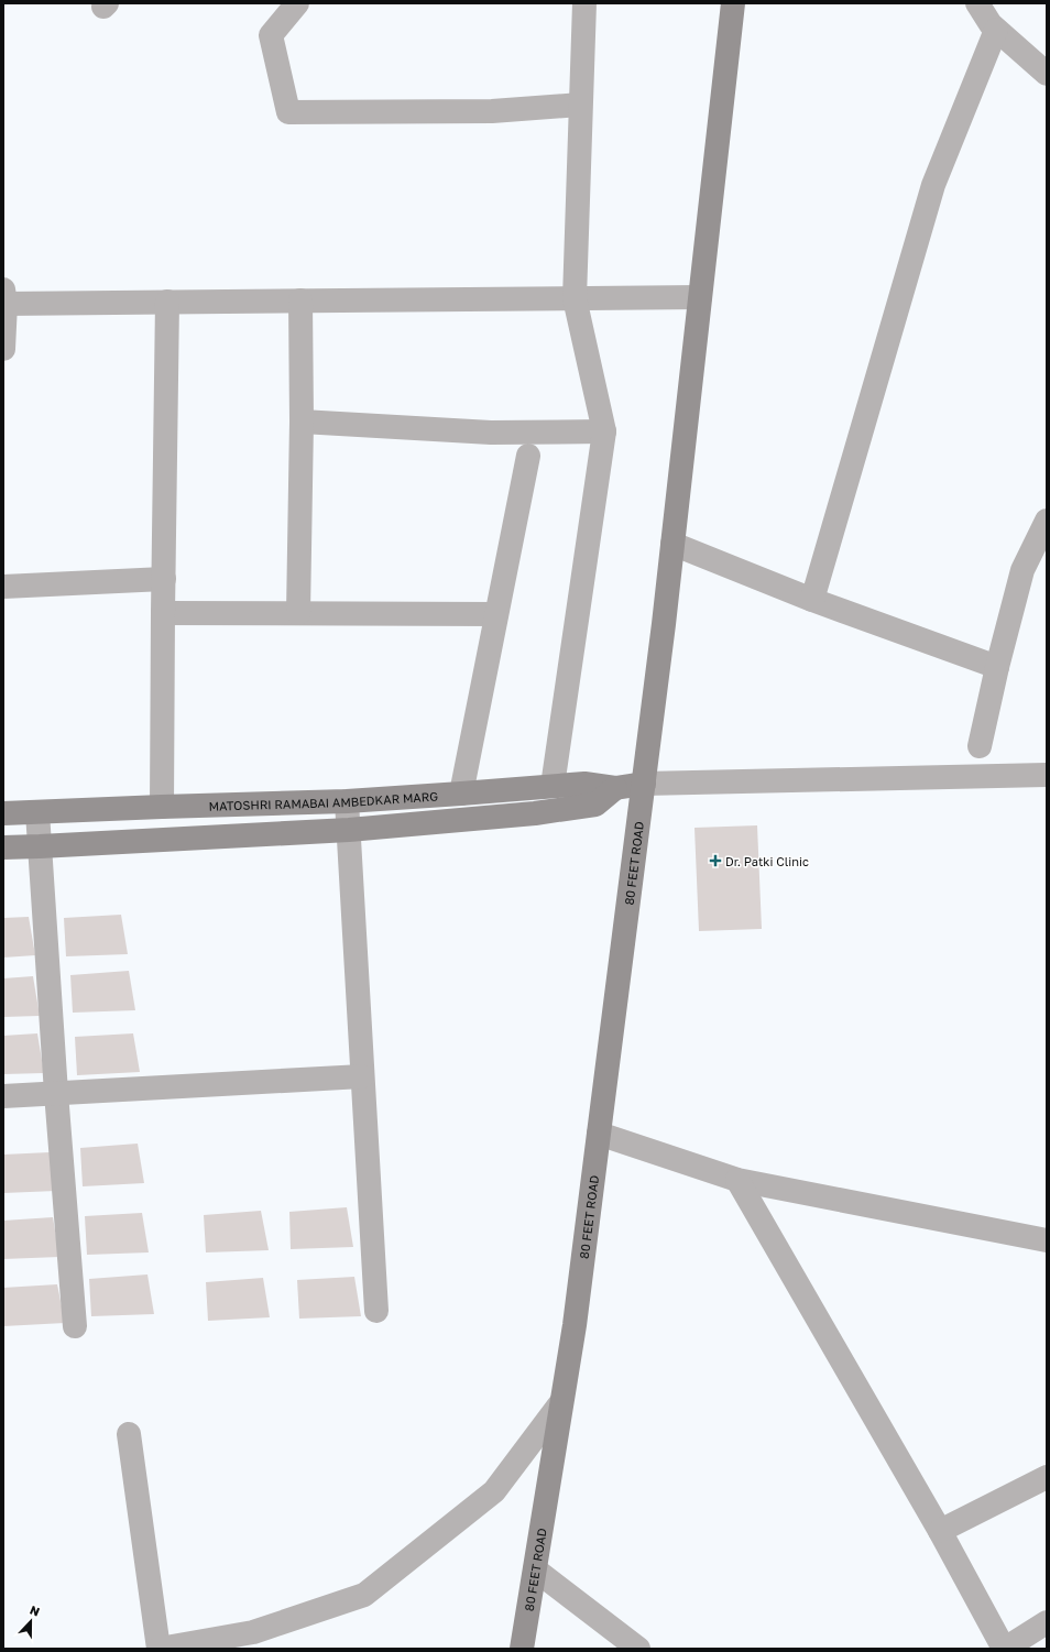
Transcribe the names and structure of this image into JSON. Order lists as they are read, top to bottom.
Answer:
{
  "streets": {
    "main road": ["MATOSHRI RAMABAI AMBEDKAR MARG", "80 FEET ROAD"]
  },
  "crossings": [
    ["MATOSHRI RAMABAI AMBEDKAR MARG", "80 FEET ROAD"]
  ],
  "places": {
    "health": ["Dr. Patki Clinic"]
  },
  "north": "top"
}
